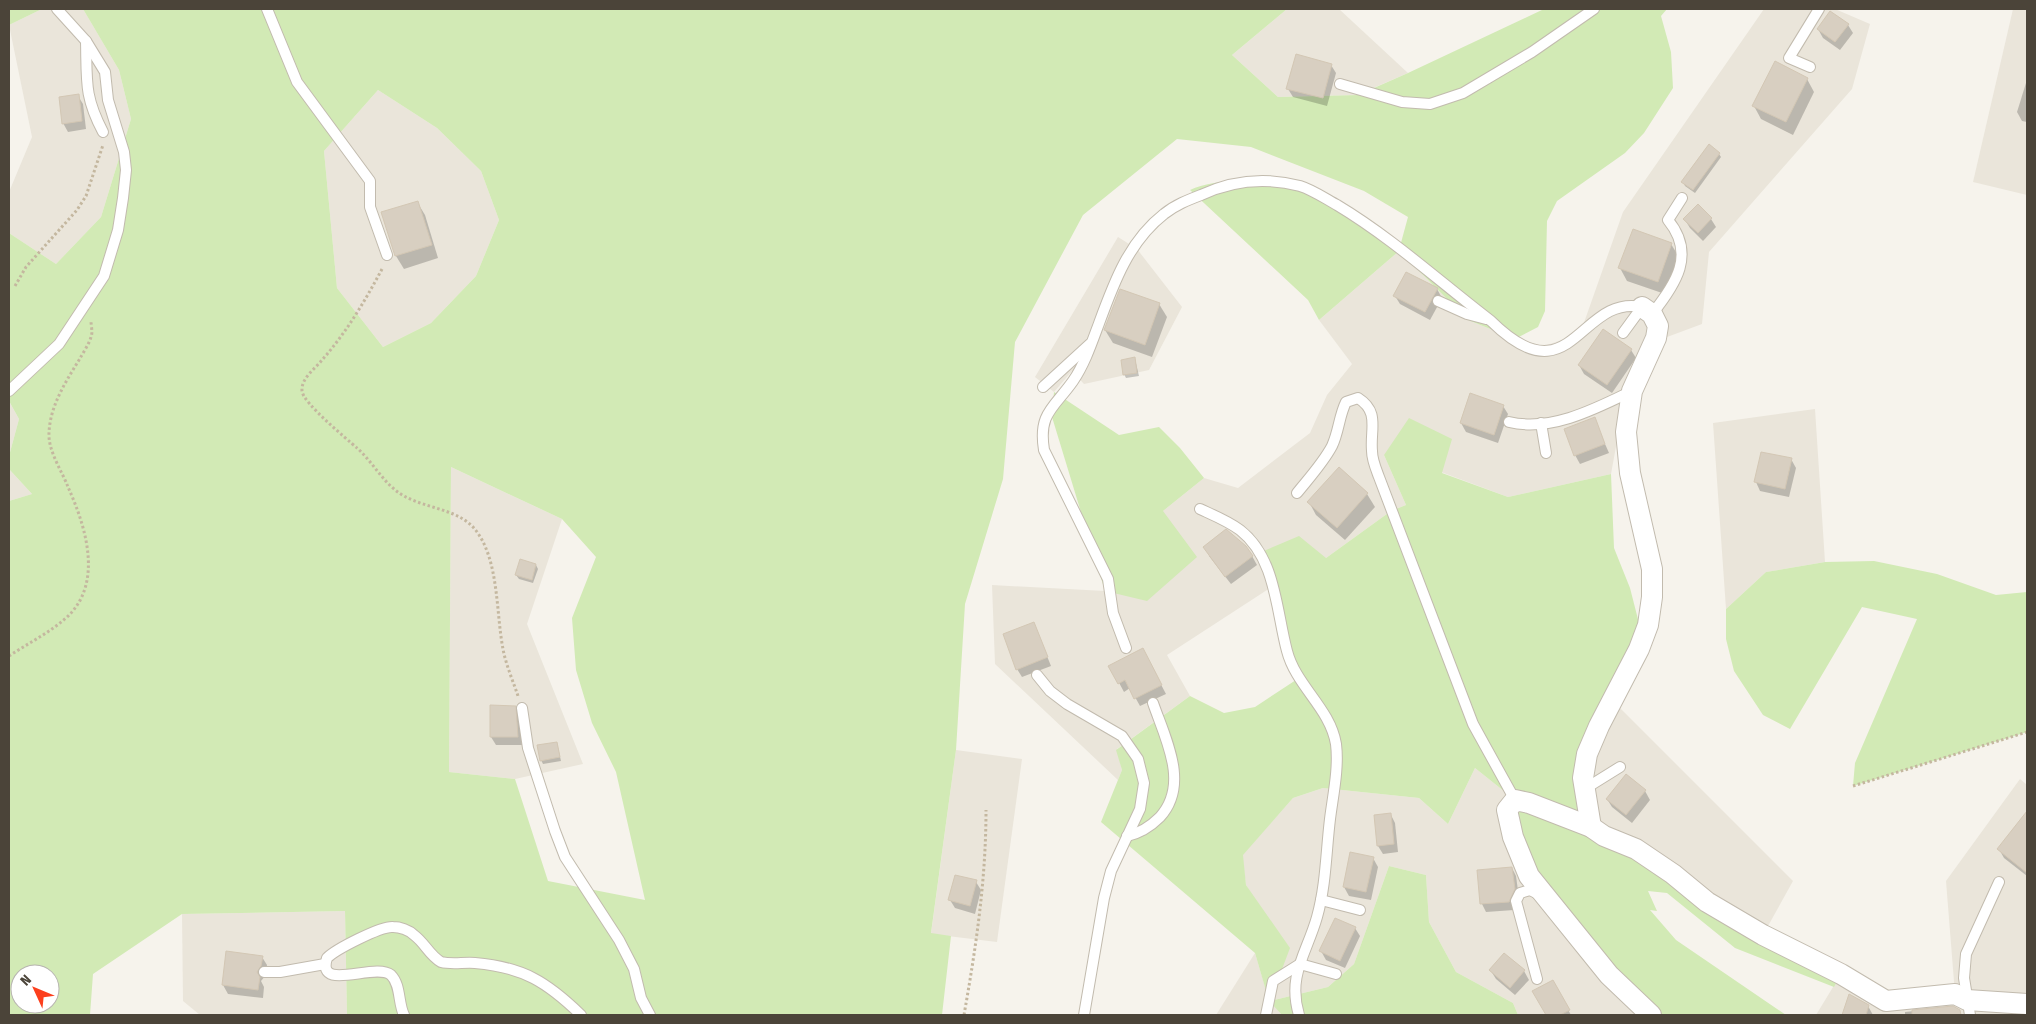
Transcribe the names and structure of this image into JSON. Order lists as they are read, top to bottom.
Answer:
{
  "north": "top left"
}
